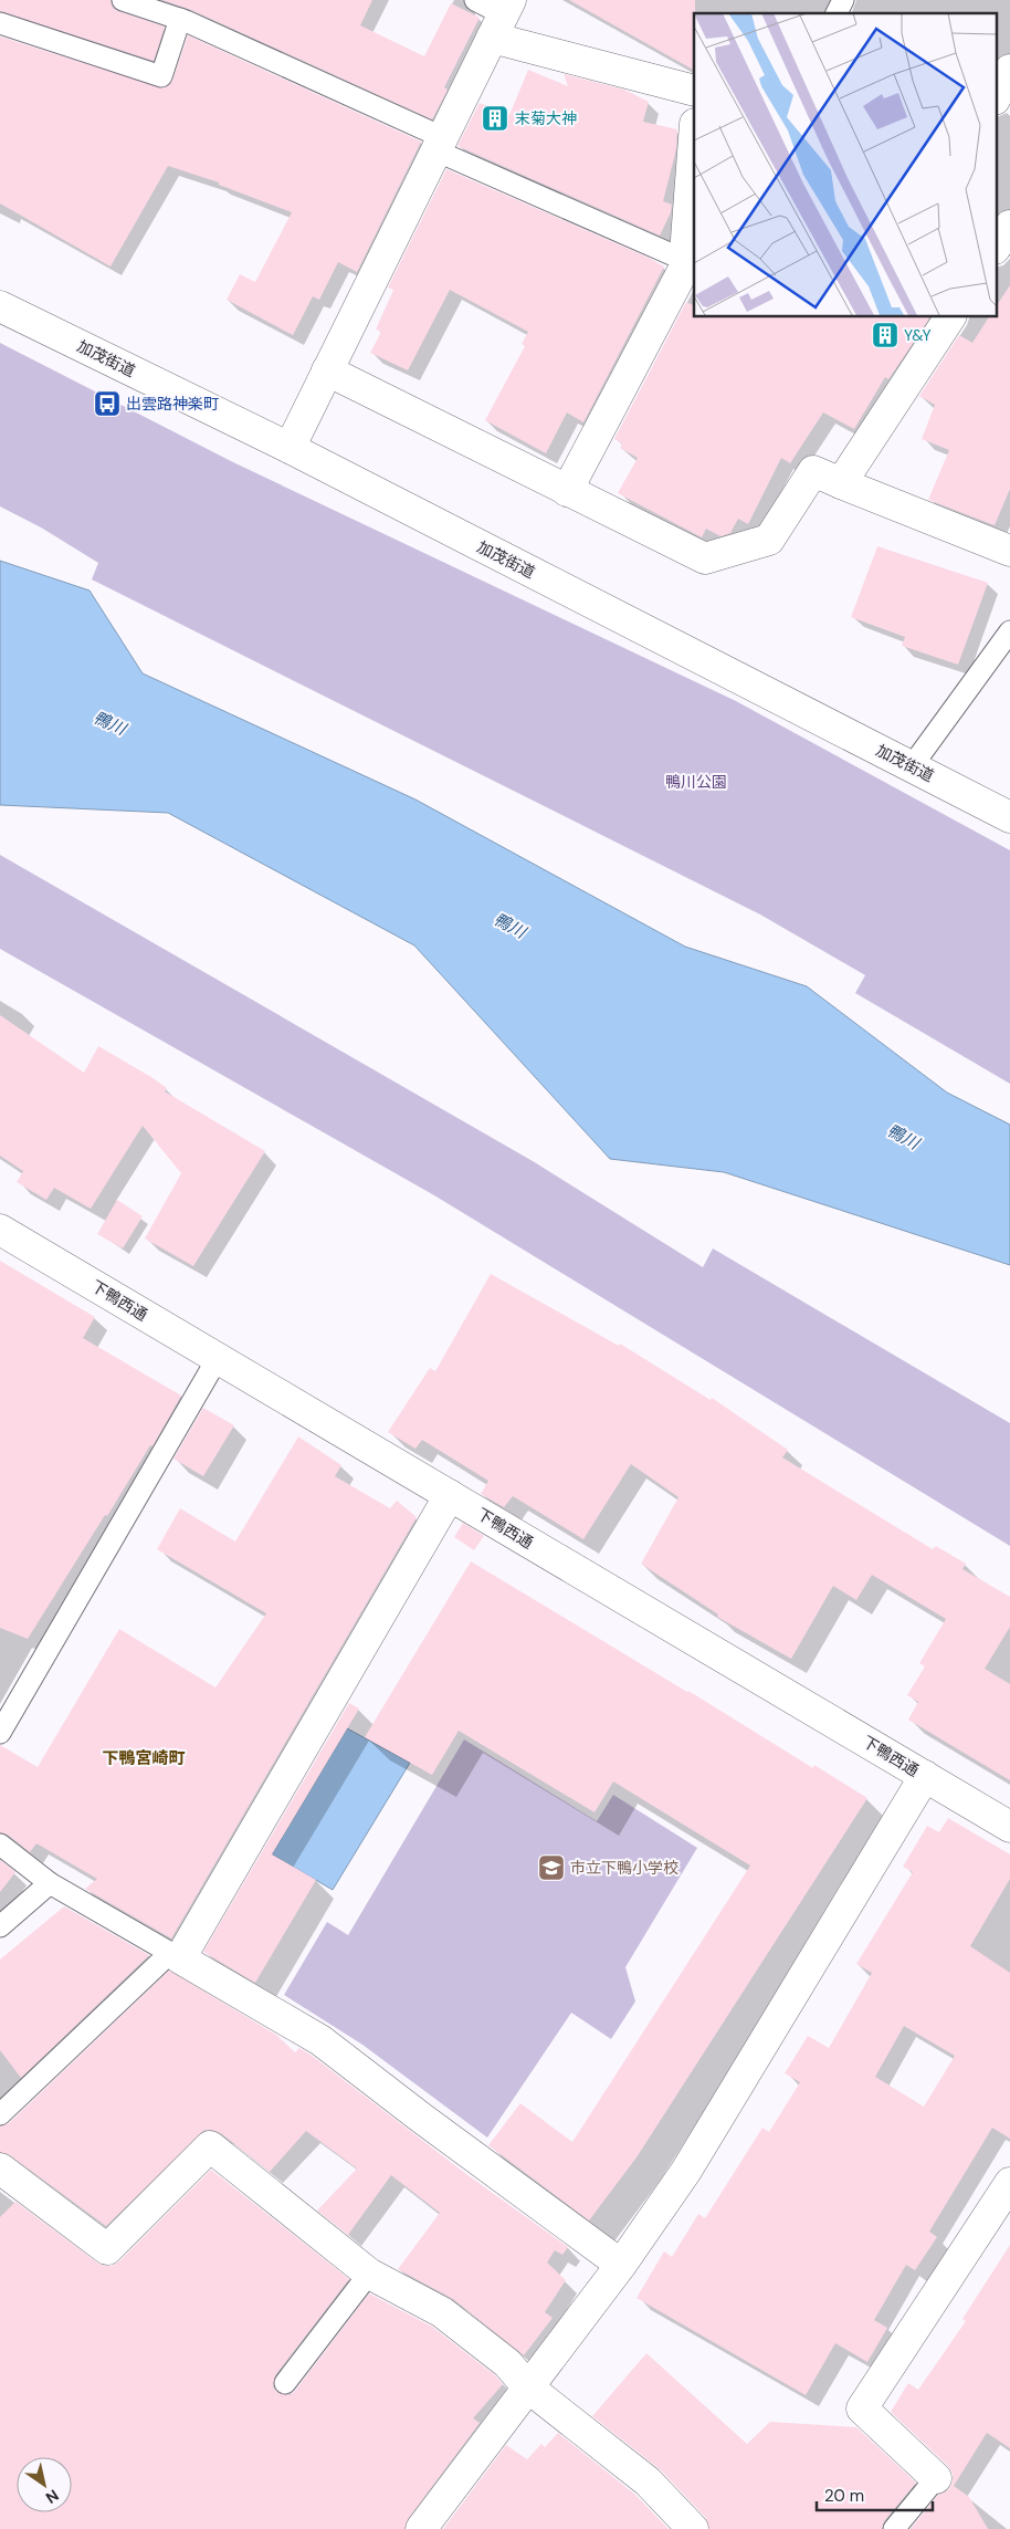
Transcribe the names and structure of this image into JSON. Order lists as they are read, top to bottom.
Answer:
{
  "streets": {
    "street": ["加茂街道", "下鴨西通"]
  },
  "districts": ["下鴨宮崎町"],
  "water": ["鴨川"],
  "parks": ["鴨川公園"],
  "places": {
    "building": ["末菊大神", "Y&Y"],
    "bus stop": ["出雲路神楽町"],
    "school or university": ["市立下鴨小学校"]
  },
  "scale_bar": "20 m",
  "north": "bottom right"
}
